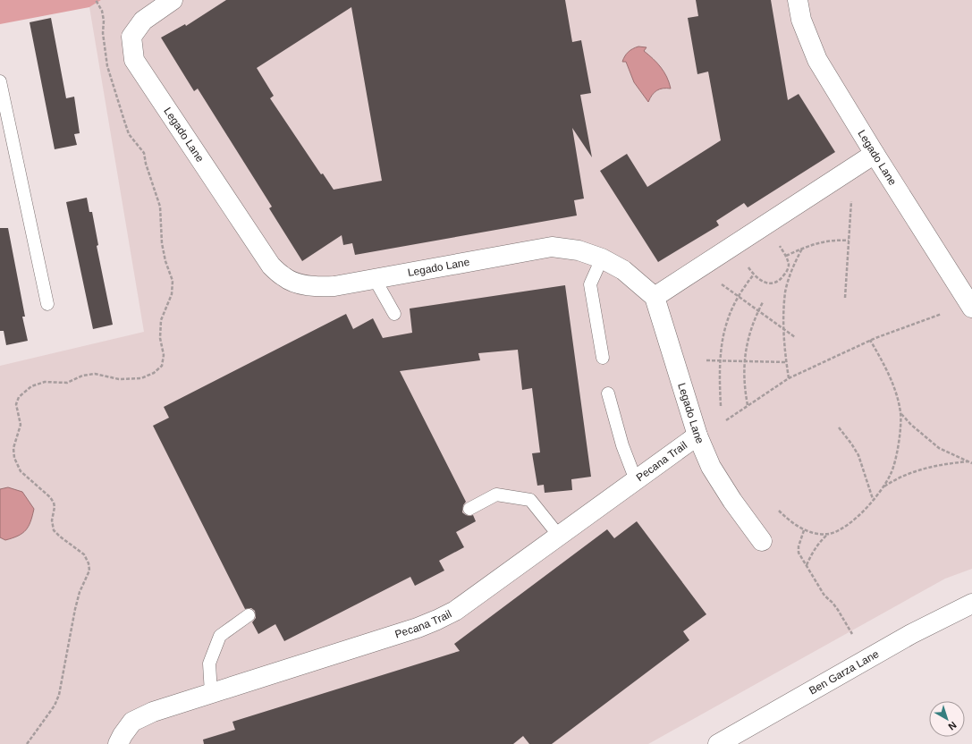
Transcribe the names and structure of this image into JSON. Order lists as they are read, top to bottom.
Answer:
{
  "streets": {
    "street": ["Legado Lane", "Pecana Trail", "Ben Garza Lane"]
  },
  "crossings": [
    ["Legado Lane", "Pecana Trail"]
  ],
  "north": "bottom right"
}
